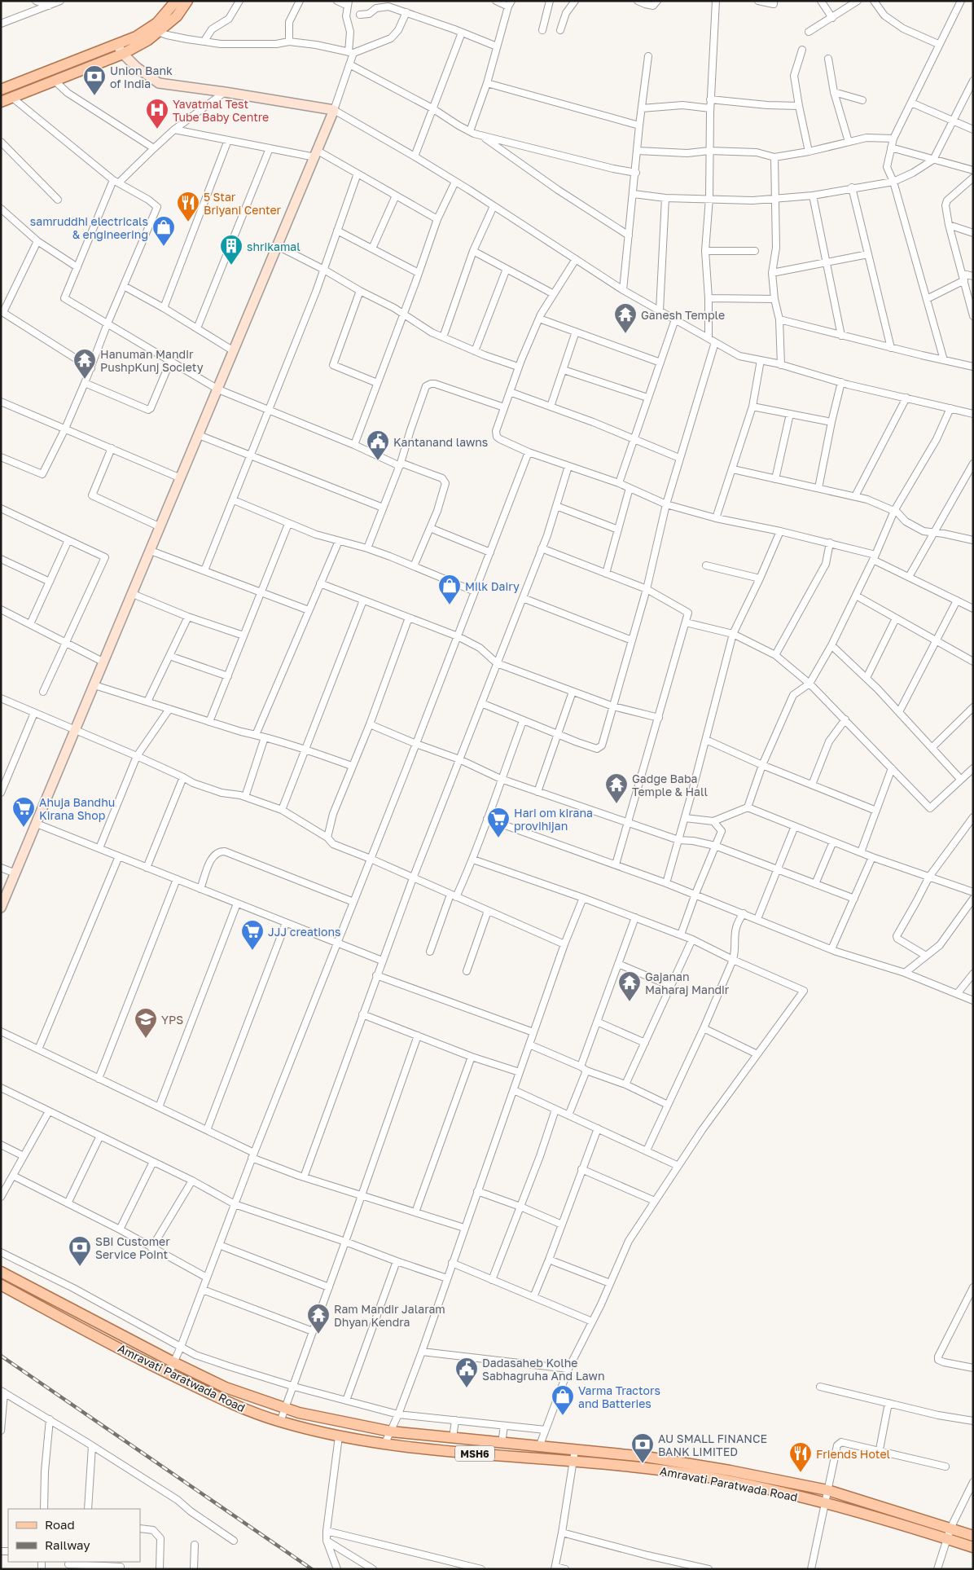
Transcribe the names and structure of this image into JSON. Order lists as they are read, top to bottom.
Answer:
{
  "streets": {
    "main road": ["Amravati Paratwada Road", "MSH6"]
  },
  "places": {
    "bank": ["Union Bank of India", "SBI Customer Service Point", "AU SMALL FINANCE BANK LIMITED"],
    "hospital": ["Yavatmal Test Tube Baby Centre"],
    "restaurant": ["5 Star Briyani Center", "Friends Hotel"],
    "shop": ["samruddhi electricals & engineering", "Milk Dairy", "Varma Tractors and Batteries"],
    "building": ["shrikamal"],
    "temple": [
      "Ganesh Temple",
      "Hanuman Mandir PushpKunj Society",
      "Gadge Baba Temple & Hall",
      "Gajanan Maharaj Mandir",
      "Ram Mandir Jalaram Dhyan Kendra"
    ],
    "public building": ["Kantanand lawns", "Dadasaheb Kolhe Sabhagruha And Lawn"],
    "supermarket": ["Ahuja Bandhu Kirana Shop", "Hari om kirana provihijan", "JJJ creations"],
    "school or university": ["YPS"]
  },
  "legend": ["Road", "Railway"]
}
